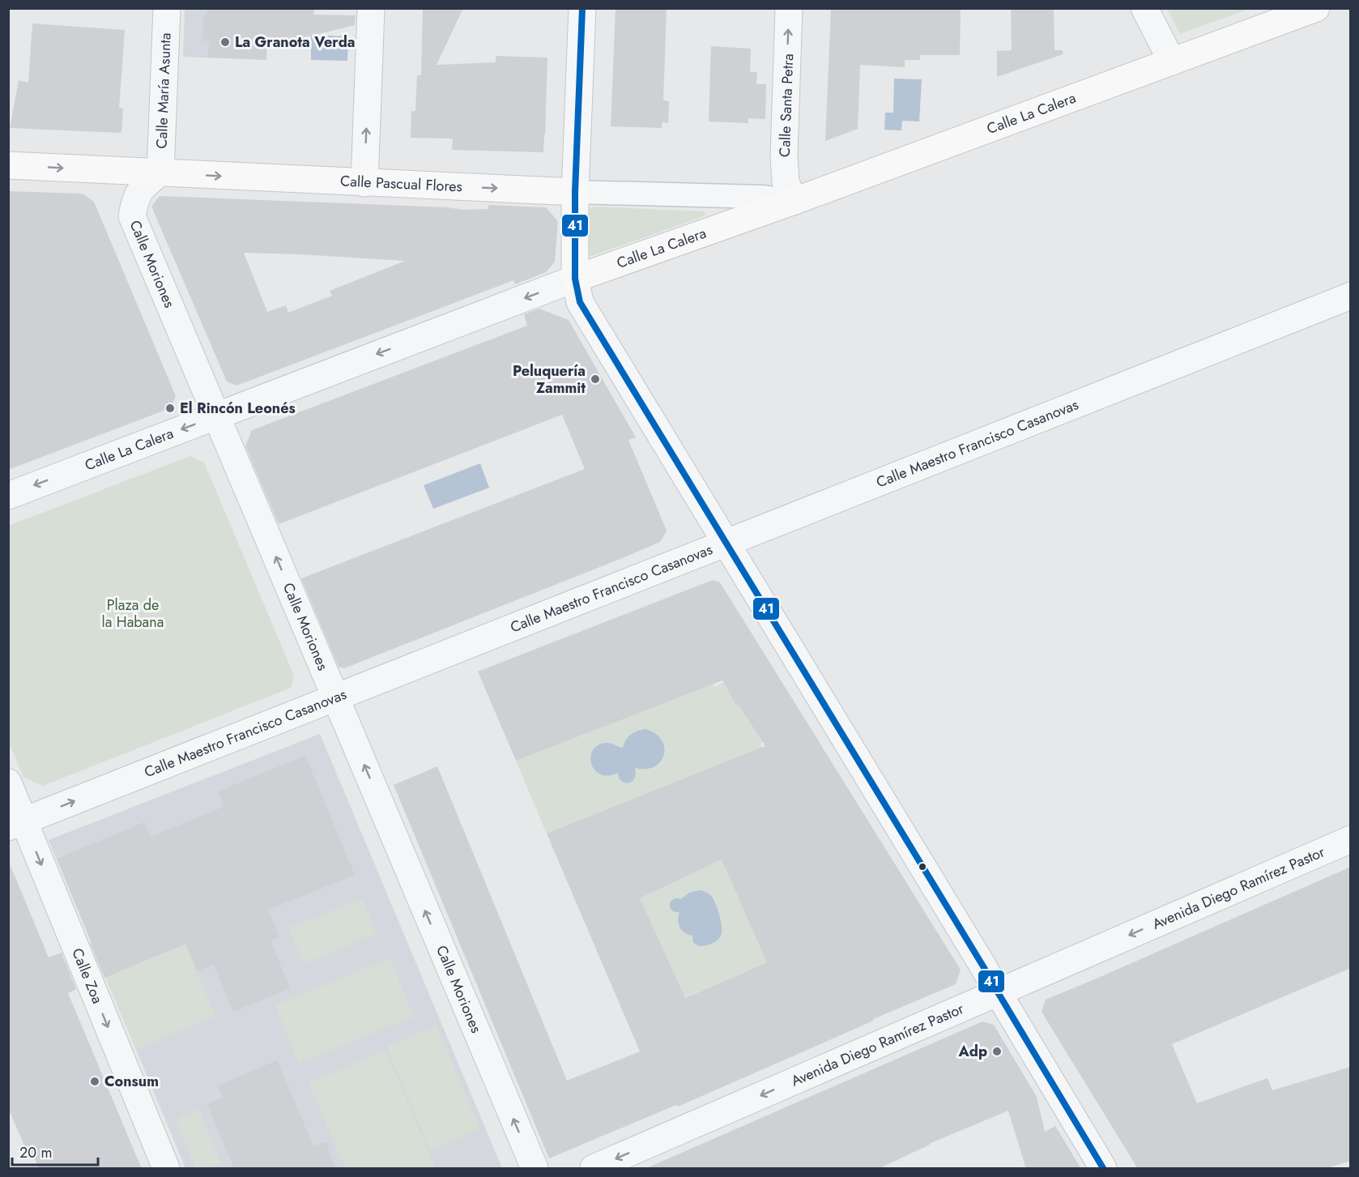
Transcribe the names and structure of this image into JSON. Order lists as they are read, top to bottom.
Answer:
{
  "streets": {
    "main road": ["Calle La Calera", "Calle Pascual Flores"],
    "street": [
      "Calle María Asunta",
      "Calle Santa Petra",
      "Calle Moriones",
      "Calle Maestro Francisco Casanovas",
      "Avenida Diego Ramírez Pastor",
      "Calle Zoa"
    ]
  },
  "crossings": [
    ["Calle María Asunta", "Calle Pascual Flores"],
    ["Calle María Asunta", "Calle Moriones"],
    ["Calle Santa Petra", "Calle La Calera"],
    ["Calle Santa Petra", "Calle Pascual Flores"],
    ["Calle La Calera", "Calle Pascual Flores"],
    ["Calle La Calera", "Calle Moriones"],
    ["Calle Pascual Flores", "Calle Moriones"],
    ["Calle Moriones", "Calle Maestro Francisco Casanovas"],
    ["Calle Maestro Francisco Casanovas", "Calle Zoa"]
  ],
  "one_way": [
    "Calle La Calera",
    "Calle Pascual Flores",
    "Calle Moriones",
    "Avenida Diego Ramírez Pastor",
    "Calle Zoa"
  ],
  "parks": ["Plaza de la Habana"],
  "places": [
    "La Granota Verda",
    "Peluquería Zammit",
    "El Rincón Leonés",
    "Adp",
    "Consum"
  ],
  "lines": ["transit line 41"],
  "scale_bar": "20 m"
}
